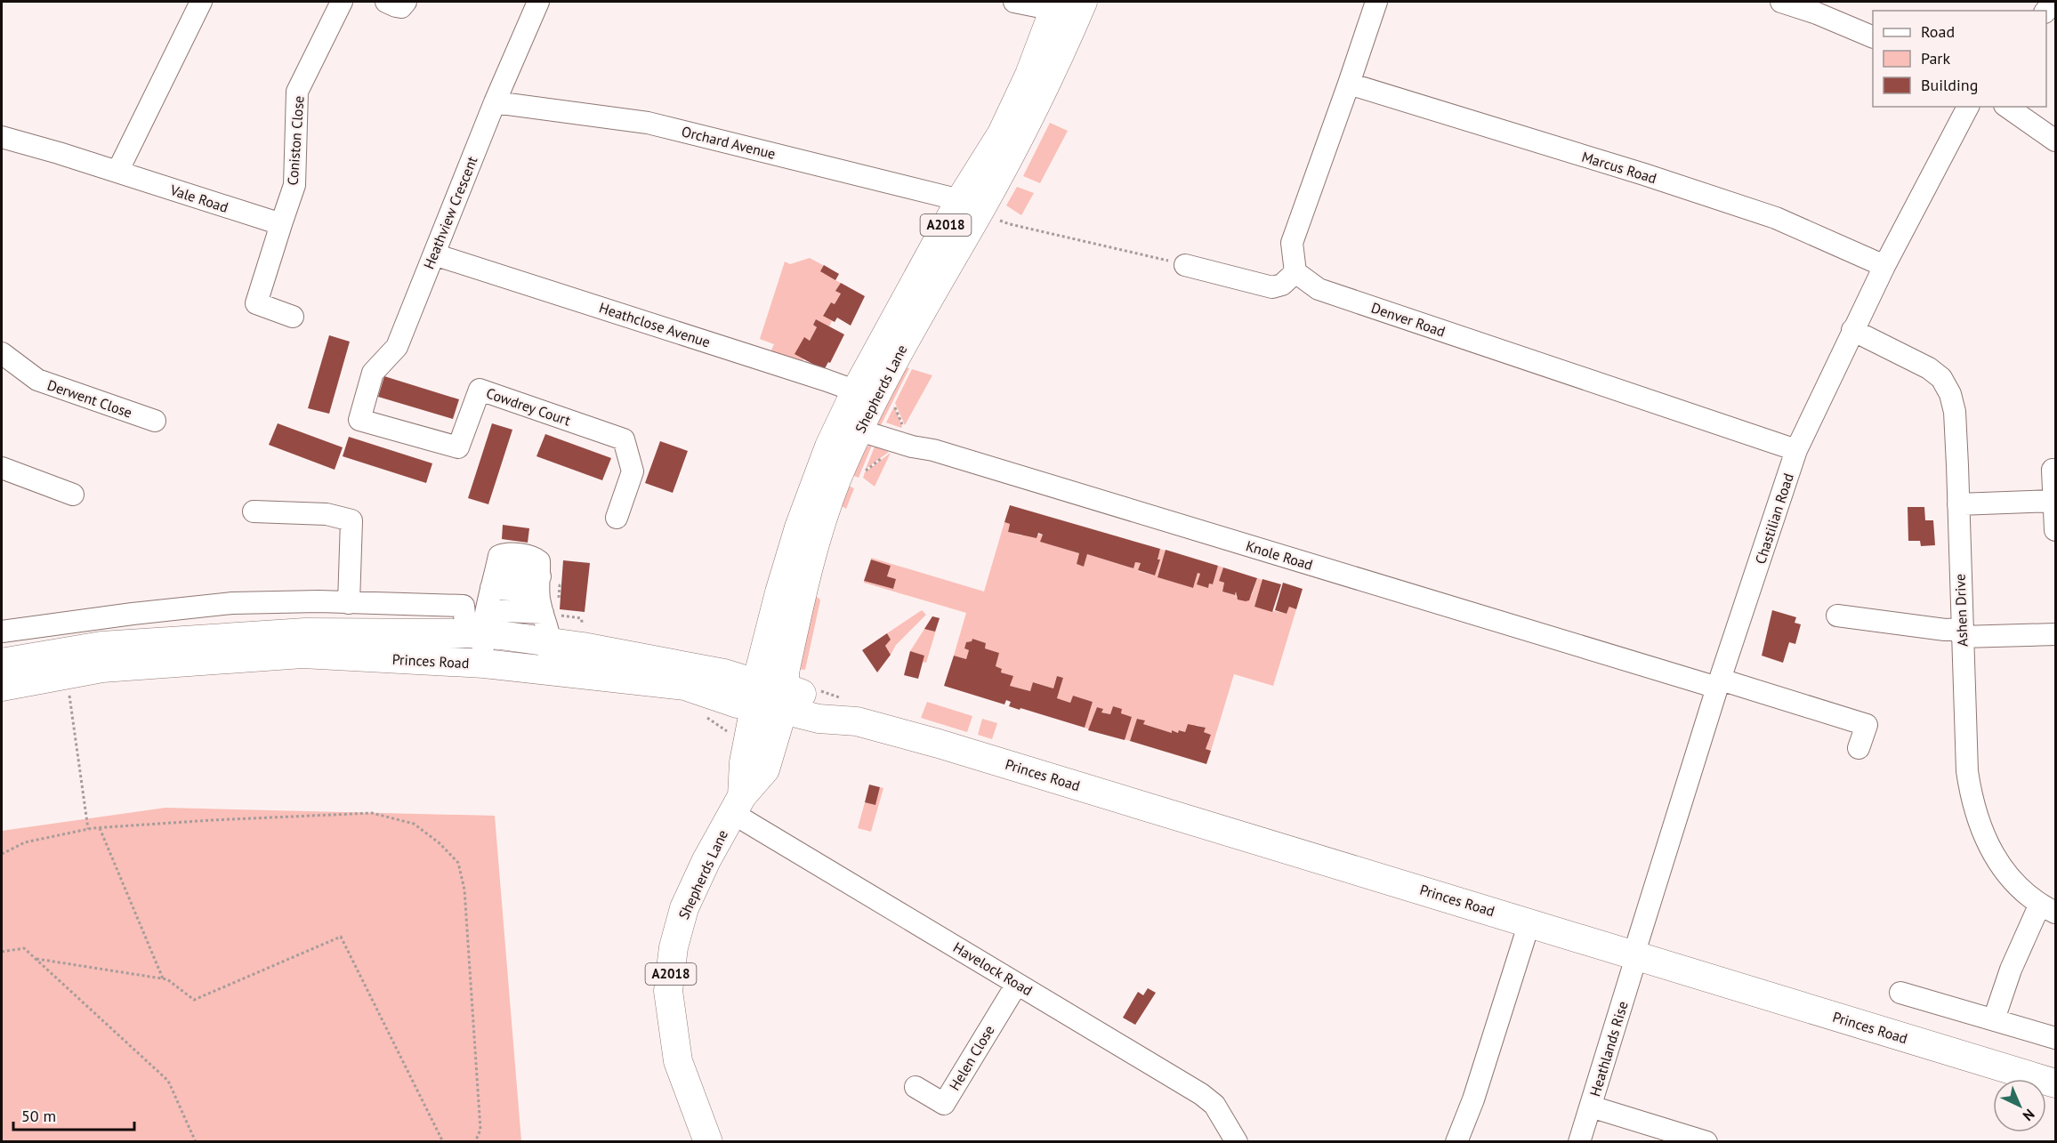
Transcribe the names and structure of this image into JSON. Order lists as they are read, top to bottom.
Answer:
{
  "streets": {
    "main road": ["A2018", "Shepherds Lane", "Princes Road"],
    "street": [
      "Coniston Close",
      "Orchard Avenue",
      "Marcus Road",
      "Vale Road",
      "Heathview Crescent",
      "Denver Road",
      "Heathclose Avenue",
      "Derwent Close",
      "Cowdrey Court",
      "Chastilian Road",
      "Knole Road",
      "Ashen Drive",
      "Havelock Road",
      "Heathlands Rise",
      "Helen Close"
    ]
  },
  "crossings": [
    ["Coniston Close", "Vale Road"],
    ["Orchard Avenue", "Heathview Crescent"],
    ["Orchard Avenue", "Shepherds Lane"],
    ["Marcus Road", "Chastilian Road"],
    ["Heathview Crescent", "Heathclose Avenue"],
    ["Heathview Crescent", "Cowdrey Court"],
    ["Denver Road", "Chastilian Road"],
    ["Heathclose Avenue", "Shepherds Lane"],
    ["Shepherds Lane", "Knole Road"],
    ["Shepherds Lane", "Princes Road"],
    ["Shepherds Lane", "Havelock Road"],
    ["Chastilian Road", "Knole Road"],
    ["Chastilian Road", "Ashen Drive"],
    ["Chastilian Road", "Princes Road"],
    ["Chastilian Road", "Heathlands Rise"],
    ["Princes Road", "Heathlands Rise"],
    ["Havelock Road", "Helen Close"]
  ],
  "legend": ["Road", "Park", "Building"],
  "scale_bar": "50 m",
  "north": "bottom right"
}
